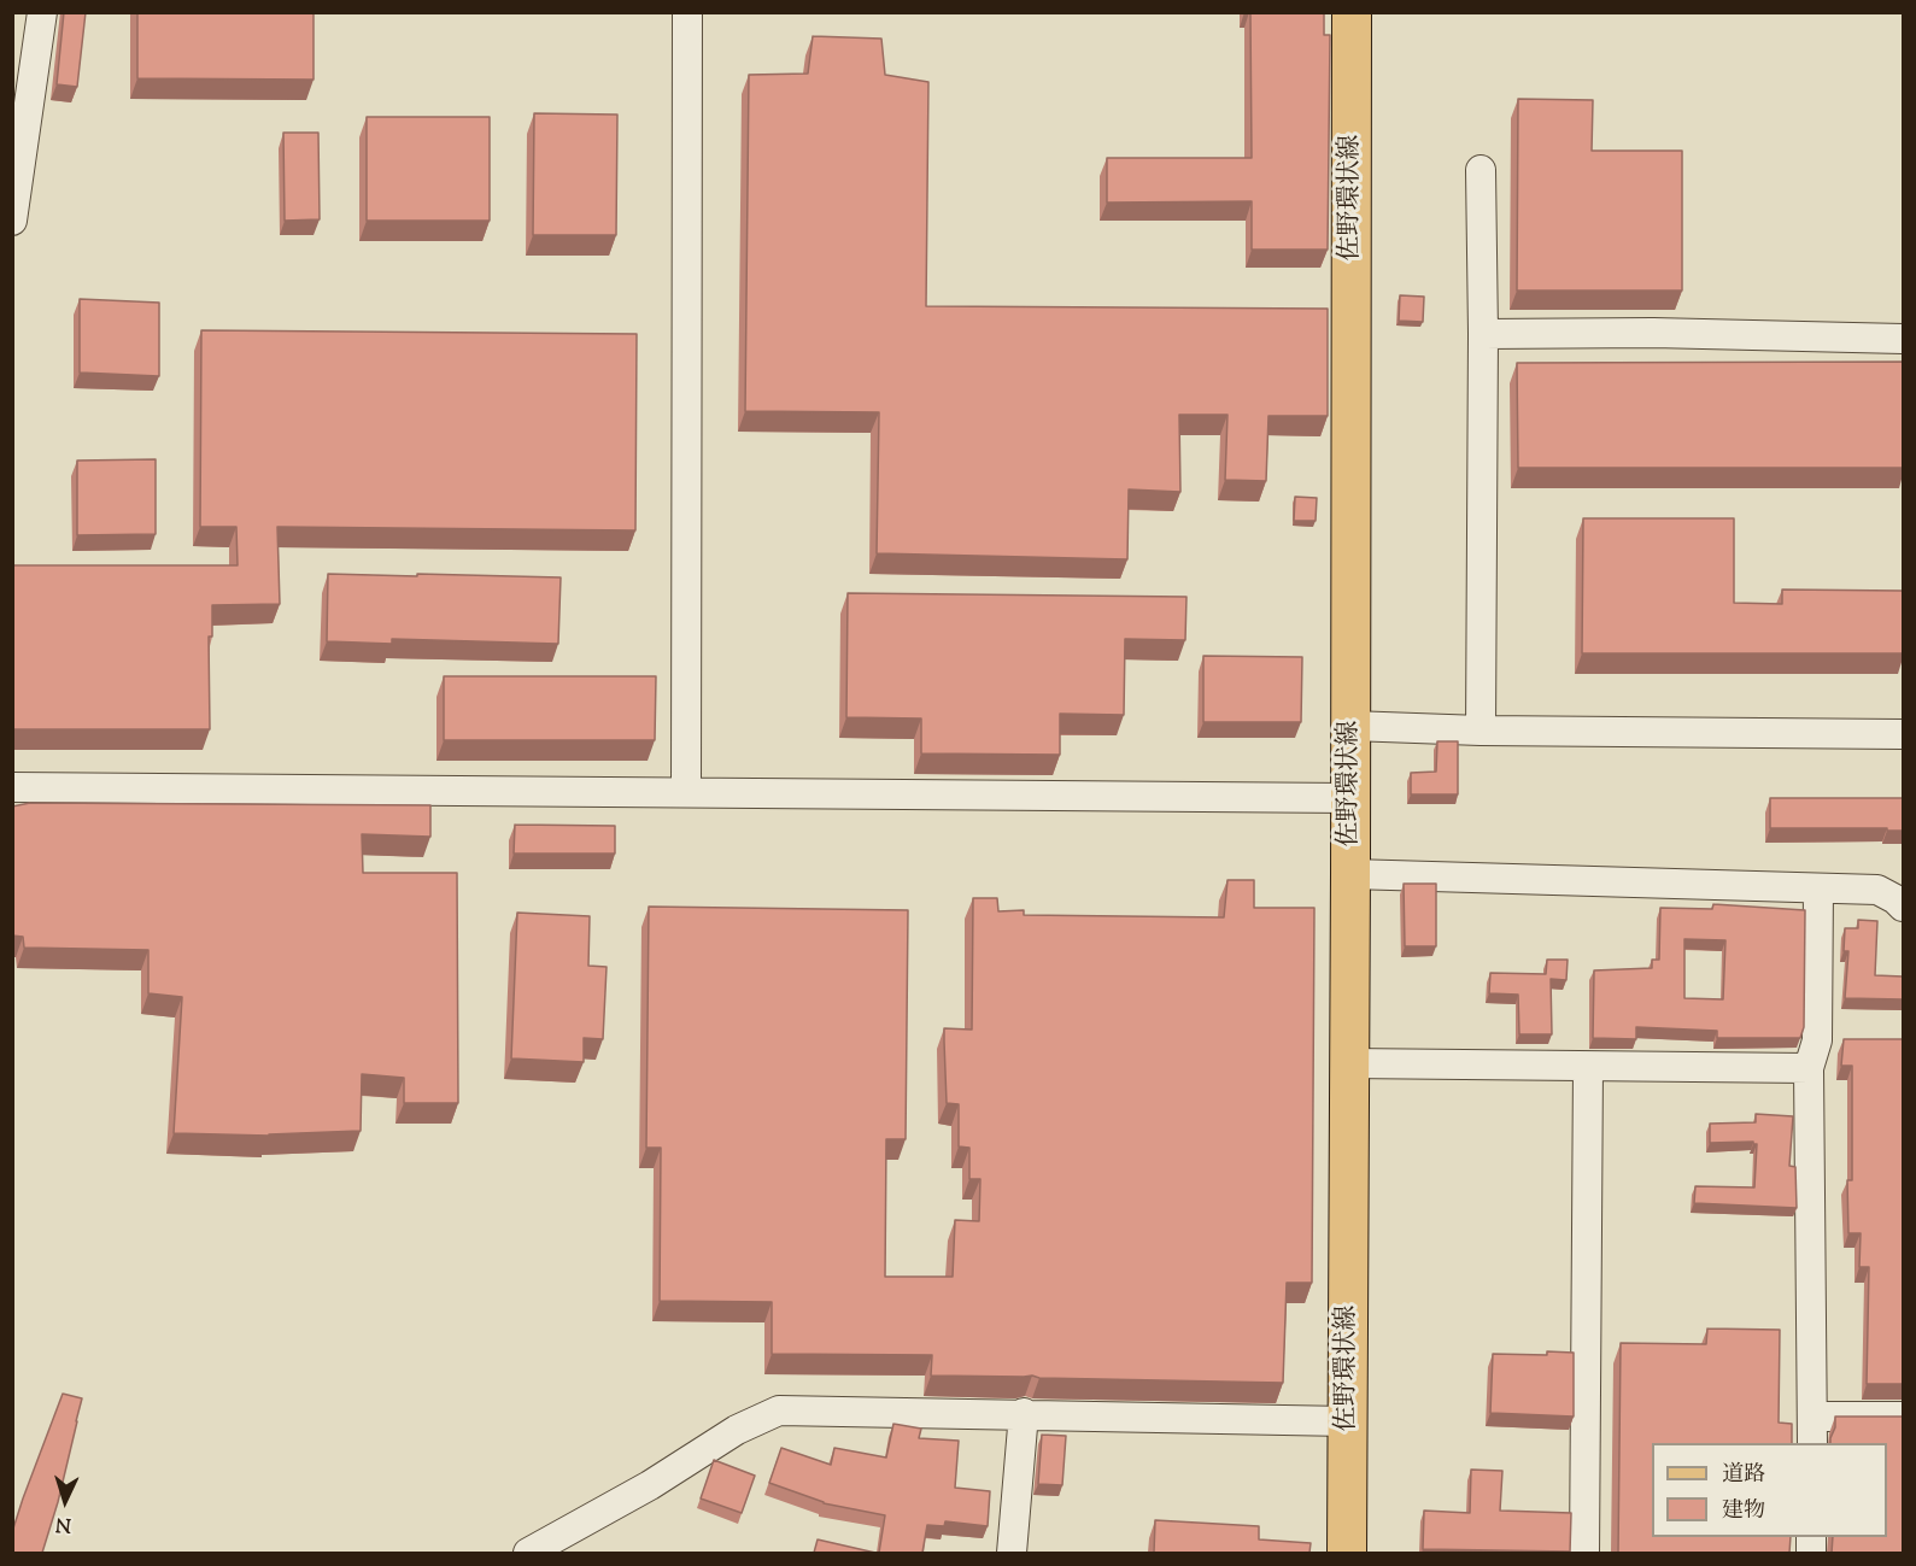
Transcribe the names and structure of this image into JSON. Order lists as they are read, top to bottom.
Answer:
{
  "streets": {
    "main road": ["佐野環状線"]
  },
  "legend": ["道路", "建物"],
  "north": "bottom"
}
